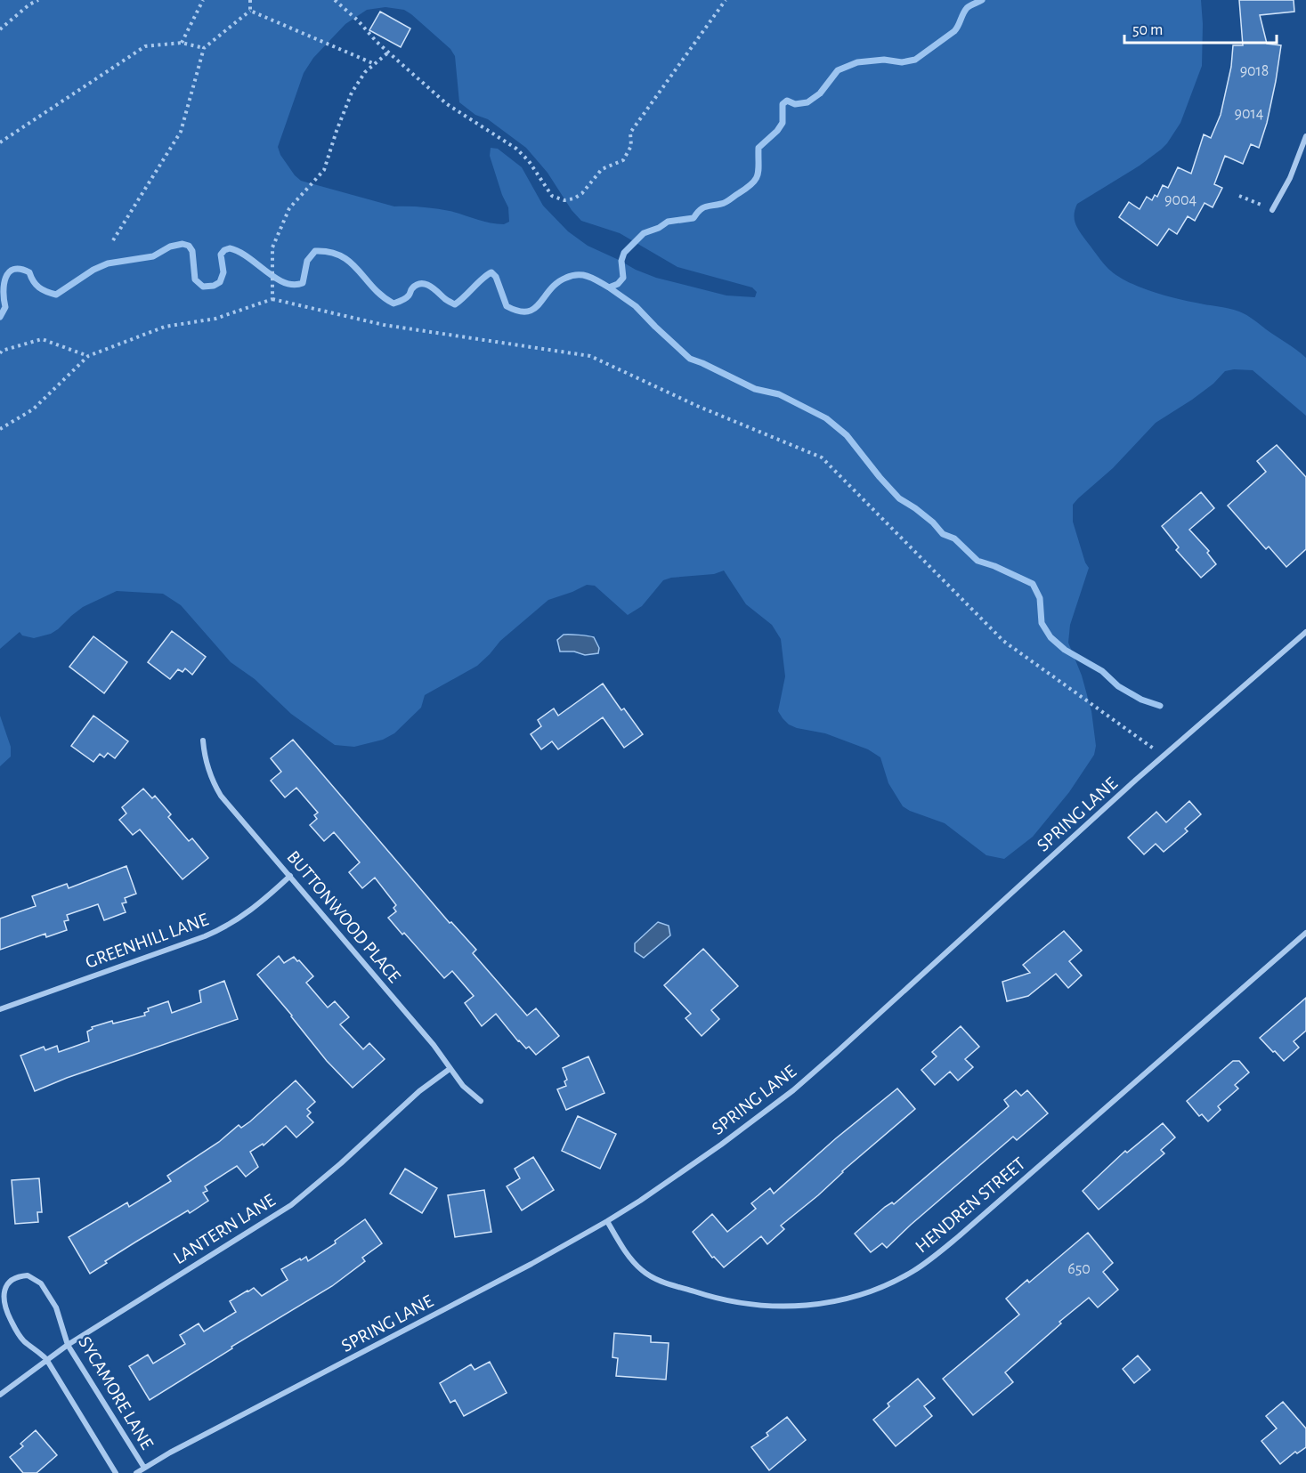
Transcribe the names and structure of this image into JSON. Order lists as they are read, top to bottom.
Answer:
{
  "streets": {
    "street": [
      "SPRING LANE",
      "BUTTONWOOD PLACE",
      "GREENHILL LANE",
      "HENDREN STREET",
      "LANTERN LANE",
      "SYCAMORE LANE"
    ]
  },
  "crossings": [
    ["SPRING LANE", "HENDREN STREET"],
    ["SPRING LANE", "SYCAMORE LANE"],
    ["BUTTONWOOD PLACE", "GREENHILL LANE"],
    ["BUTTONWOOD PLACE", "LANTERN LANE"],
    ["LANTERN LANE", "SYCAMORE LANE"]
  ],
  "house_numbers": [
    "9018",
    "9014",
    "9004",
    "650"
  ],
  "scale_bar": "50 m"
}
